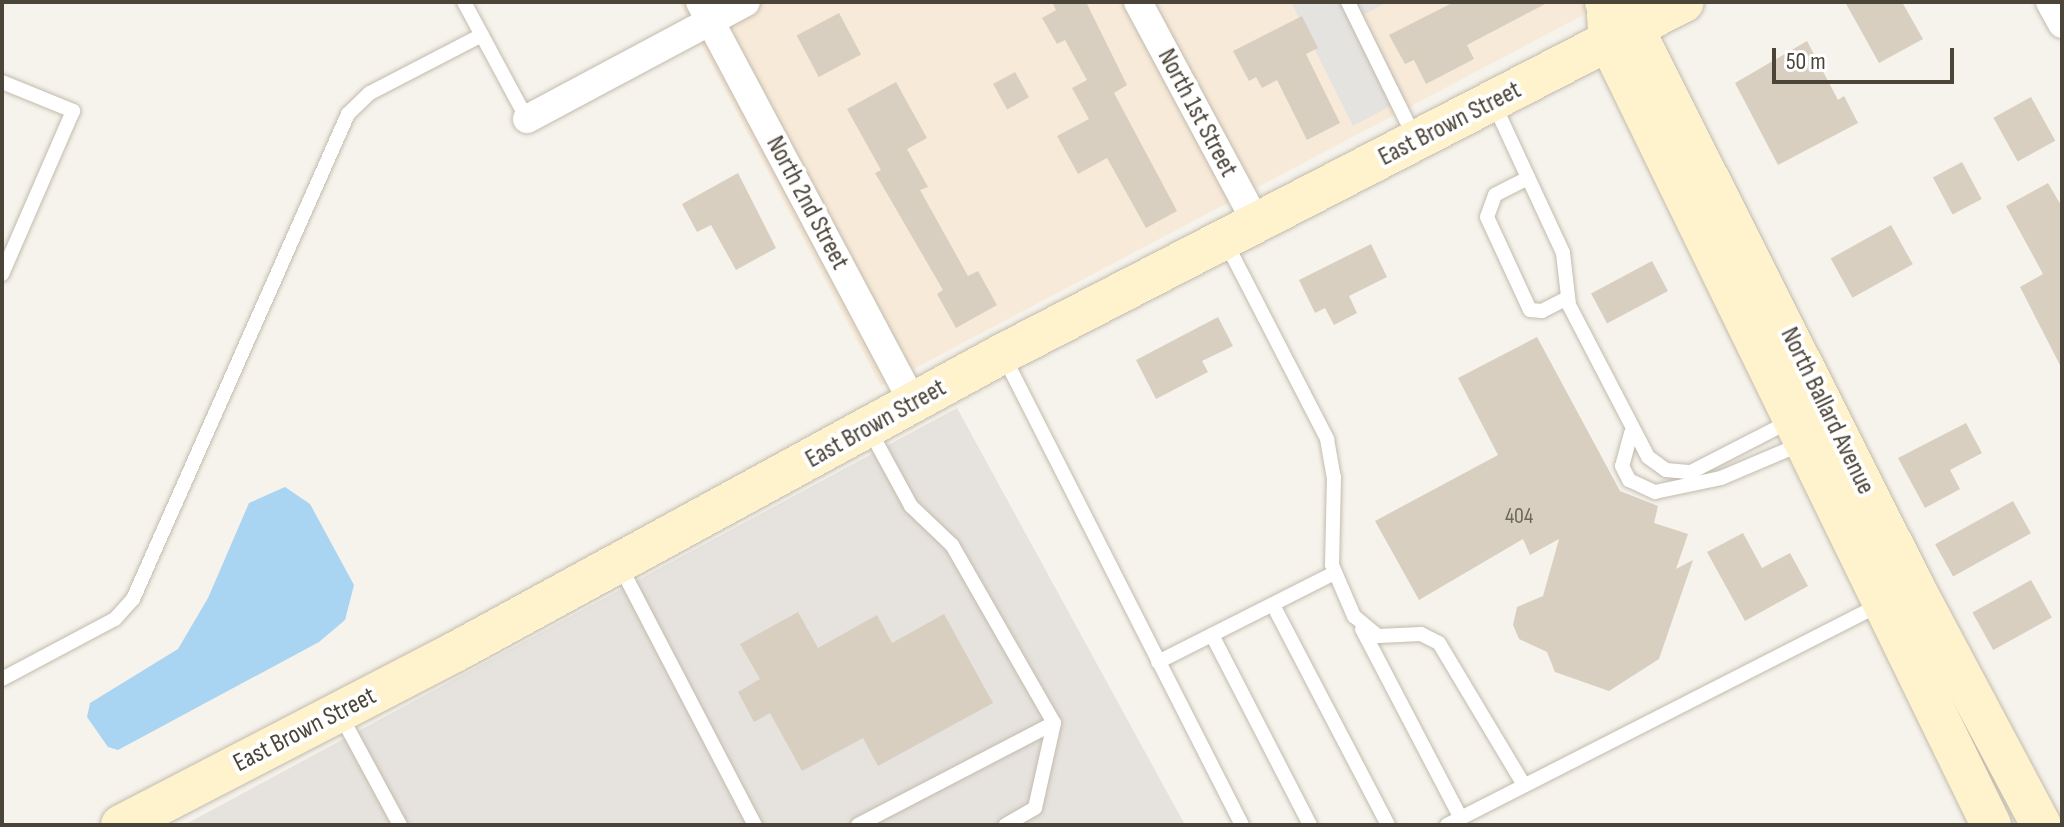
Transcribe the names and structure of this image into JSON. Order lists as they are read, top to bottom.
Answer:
{
  "streets": {
    "main road": ["East Brown Street", "North Ballard Avenue"],
    "street": ["North 1st Street", "North 2nd Street"]
  },
  "crossings": [
    ["North 1st Street", "East Brown Street"],
    ["East Brown Street", "North 2nd Street"],
    ["East Brown Street", "North Ballard Avenue"]
  ],
  "house_numbers": ["404"],
  "scale_bar": "50 m"
}
